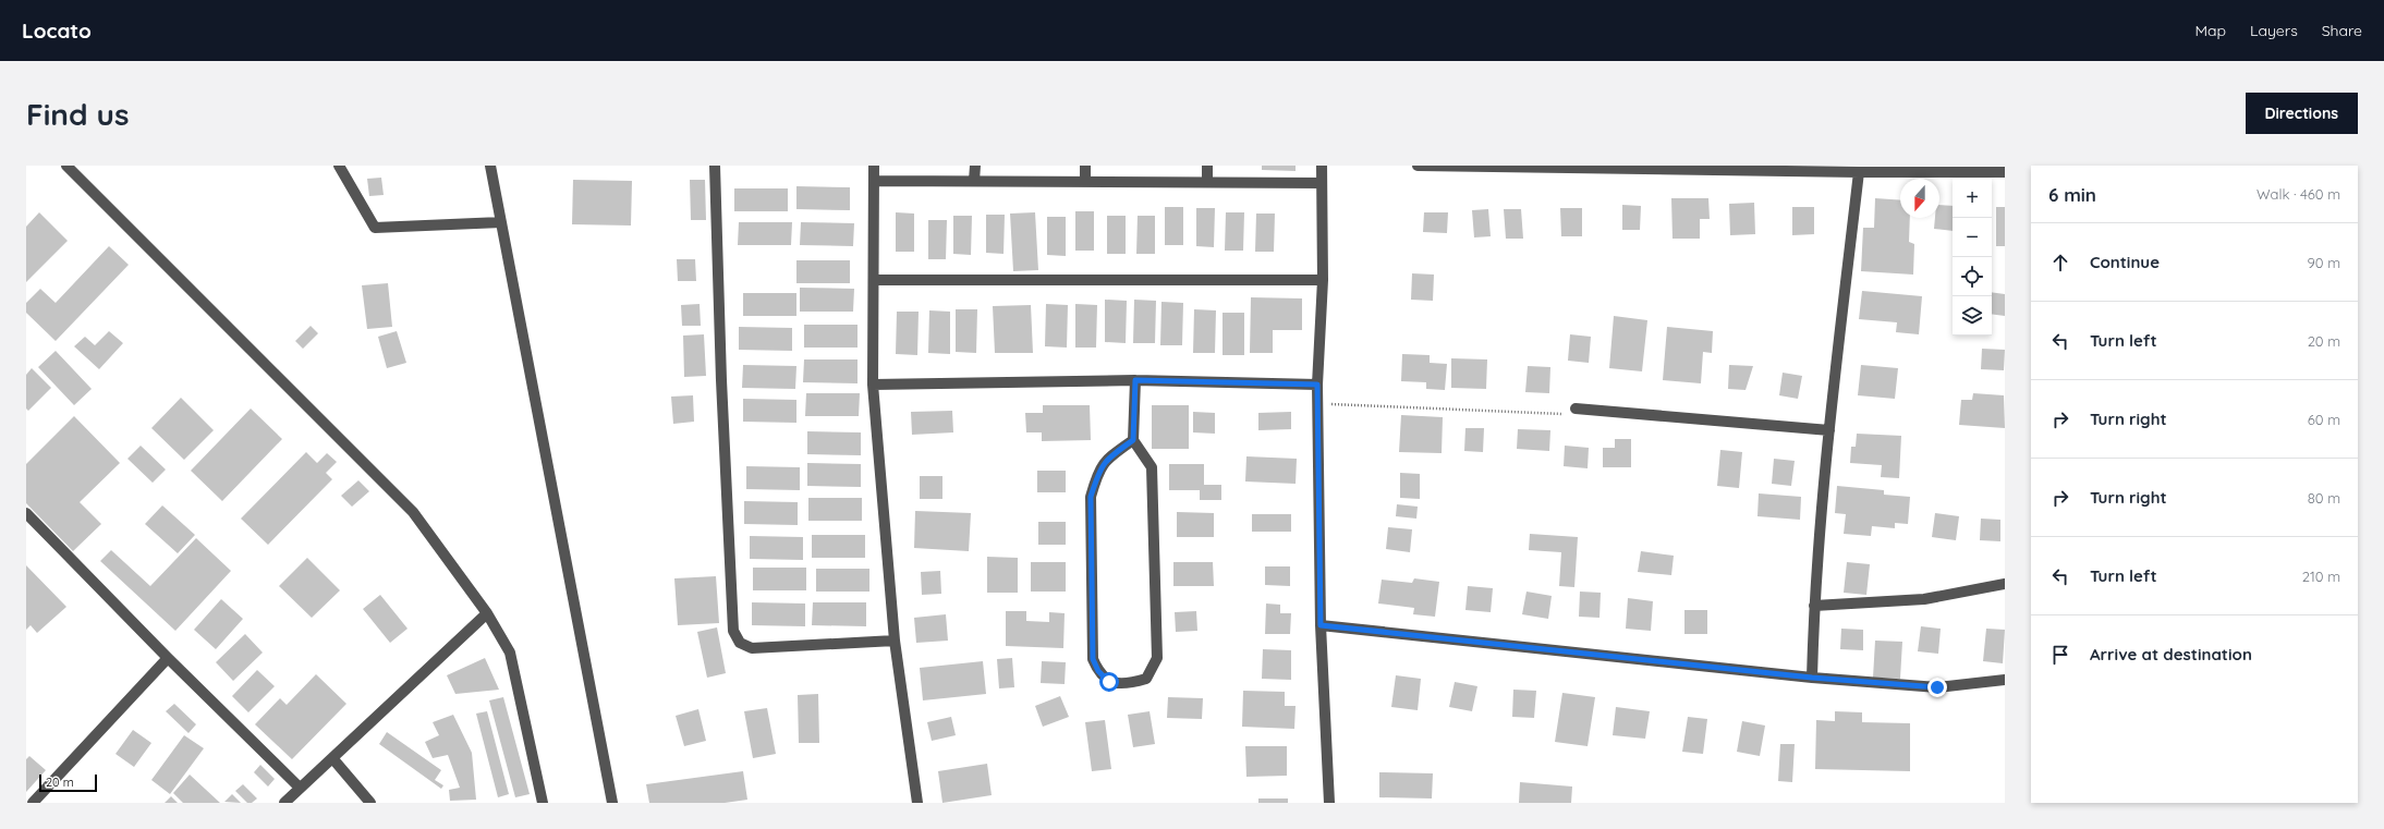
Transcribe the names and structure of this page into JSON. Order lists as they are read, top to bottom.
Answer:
{
  "scale_bar": "20 m",
  "north": "bottom",
  "page": {
    "header": "Locato",
    "nav": ["Map", "Layers", "Share"],
    "buttons": "Directions",
    "title": "Find us",
    "heading": ["6 min", "Walk · 460 m"],
    "map_buttons": ["+", "−"],
    "list": [
      ["Continue", "90 m"],
      ["Turn left", "20 m"],
      ["Turn right", "60 m"],
      ["Turn right", "80 m"],
      ["Turn left", "210 m"],
      "Arrive at destination"
    ],
    "scale": "20 m"
  }
}
